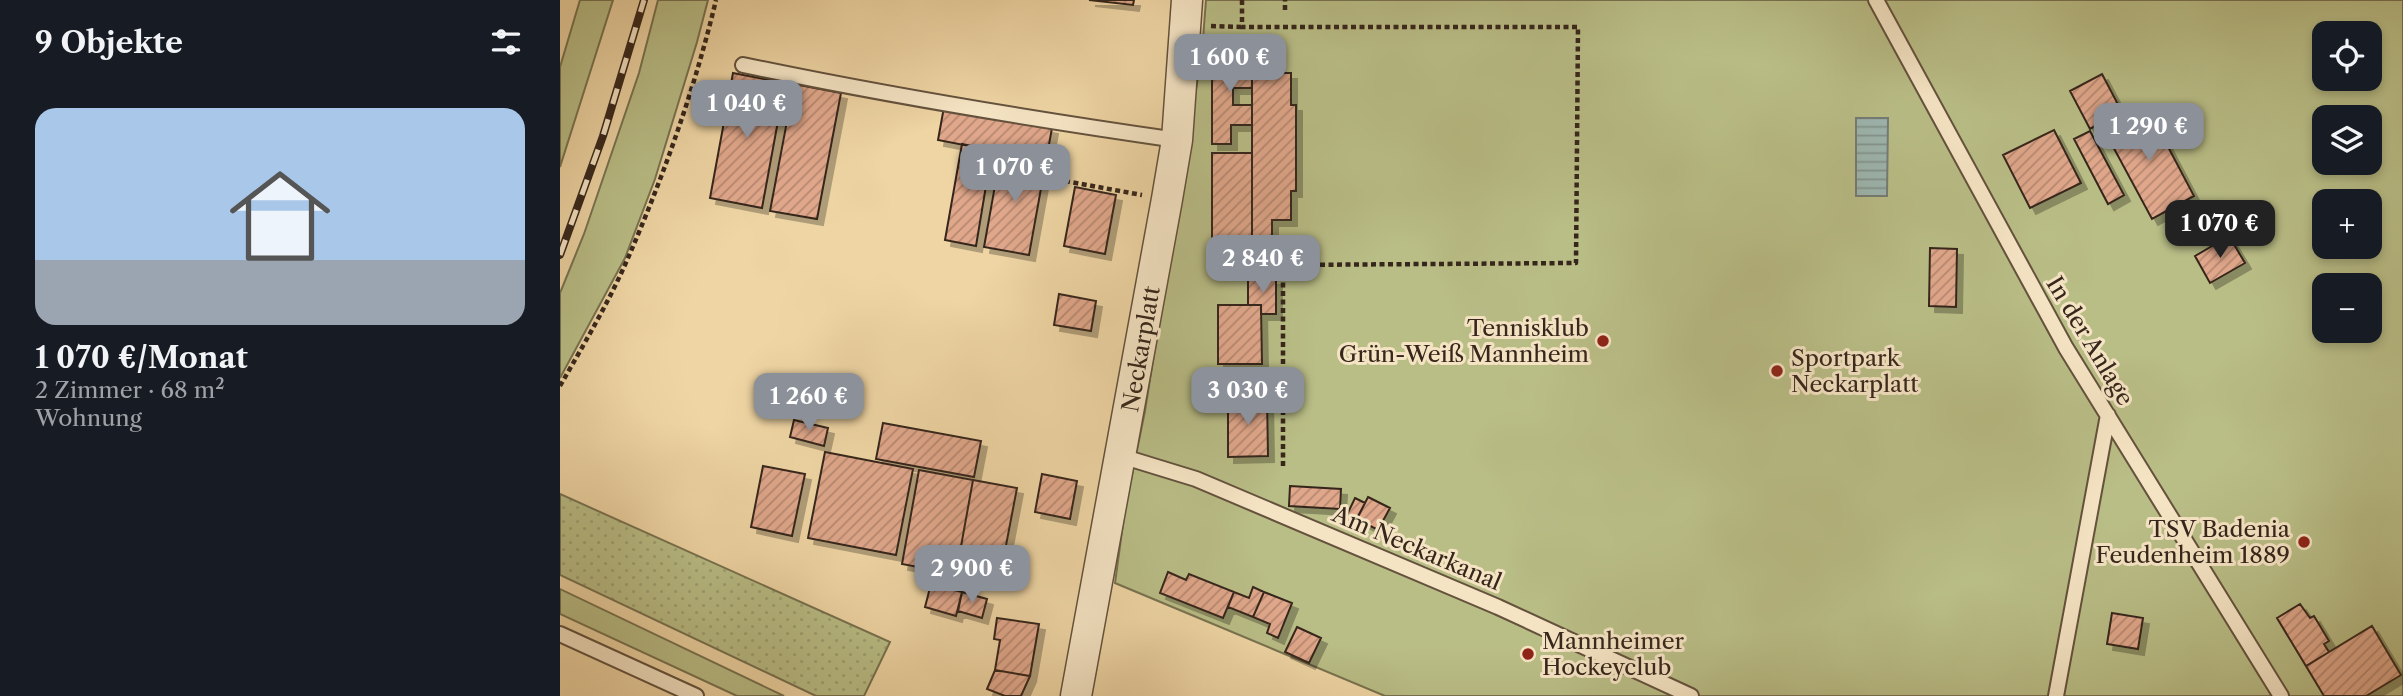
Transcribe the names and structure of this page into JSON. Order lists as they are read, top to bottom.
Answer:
{
  "streets": {
    "street": ["Neckarplatt"],
    "lane": ["In der Anlage", "Am Neckarkanal"]
  },
  "crossings": [
    ["Neckarplatt", "Am Neckarkanal"]
  ],
  "places": [
    "Tennisklub Grün-Weiß Mannheim",
    "Sportpark Neckarplatt",
    "TSV Badenia Feudenheim 1889",
    "Mannheimer Hockeyclub"
  ],
  "page": {
    "heading": "9 Objekte",
    "map_buttons": ["+", "−"],
    "price": [
      "1 600 €",
      "1 040 €",
      "1 290 €",
      "1 070 €",
      "1 070 €",
      "2 840 €",
      "3 030 €",
      "1 260 €",
      "2 900 €"
    ],
    "list": [
      {
        "name": "1 070 €/Monat",
        "note": "2 Zimmer · 68 m² · Wohnung"
      }
    ]
  }
}
